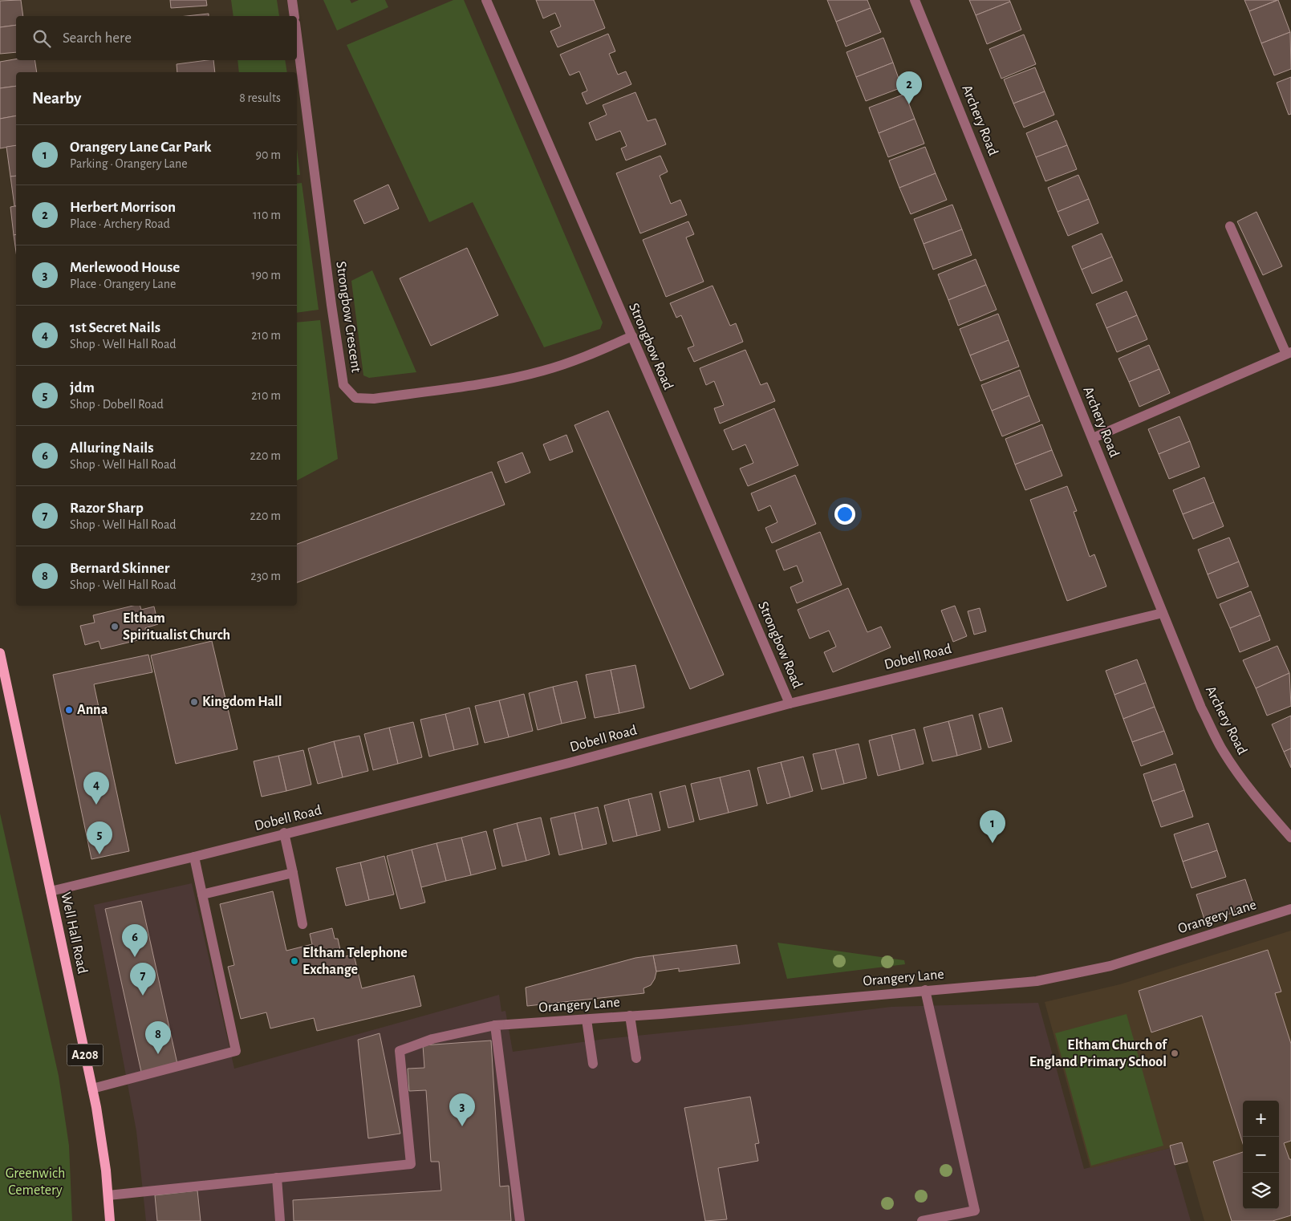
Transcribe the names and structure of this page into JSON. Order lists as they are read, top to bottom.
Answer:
{
  "streets": {
    "main road": ["Well Hall Road", "A208"],
    "street": [
      "Archery Road",
      "Strongbow Crescent",
      "Strongbow Road",
      "Dobell Road",
      "Orangery Lane"
    ]
  },
  "crossings": [
    ["Archery Road", "Dobell Road"],
    ["Strongbow Crescent", "Strongbow Road"],
    ["Strongbow Road", "Dobell Road"],
    ["Dobell Road", "Well Hall Road"]
  ],
  "parks": ["Greenwich Cemetery"],
  "places": [
    "Eltham Spiritualist Church",
    "Kingdom Hall",
    "Anna",
    "Eltham Telephone Exchange",
    "Eltham Church of England Primary School"
  ],
  "page": {
    "search": "Search here",
    "pins": [
      "2",
      "4",
      "1",
      "5",
      "6",
      "7",
      "8",
      "3"
    ],
    "heading": ["Nearby", "8 results"],
    "list": [
      {
        "mark": "1",
        "name": "Orangery Lane Car Park",
        "note": "Parking · Orangery Lane",
        "value": "90 m"
      },
      {
        "mark": "2",
        "name": "Herbert Morrison",
        "note": "Place · Archery Road",
        "value": "110 m"
      },
      {
        "mark": "3",
        "name": "Merlewood House",
        "note": "Place · Orangery Lane",
        "value": "190 m"
      },
      {
        "mark": "4",
        "name": "1st Secret Nails",
        "note": "Shop · Well Hall Road",
        "value": "210 m"
      },
      {
        "mark": "5",
        "name": "jdm",
        "note": "Shop · Dobell Road",
        "value": "210 m"
      },
      {
        "mark": "6",
        "name": "Alluring Nails",
        "note": "Shop · Well Hall Road",
        "value": "220 m"
      },
      {
        "mark": "7",
        "name": "Razor Sharp",
        "note": "Shop · Well Hall Road",
        "value": "220 m"
      },
      {
        "mark": "8",
        "name": "Bernard Skinner",
        "note": "Shop · Well Hall Road",
        "value": "230 m"
      }
    ],
    "map_buttons": ["+", "−"]
  }
}
